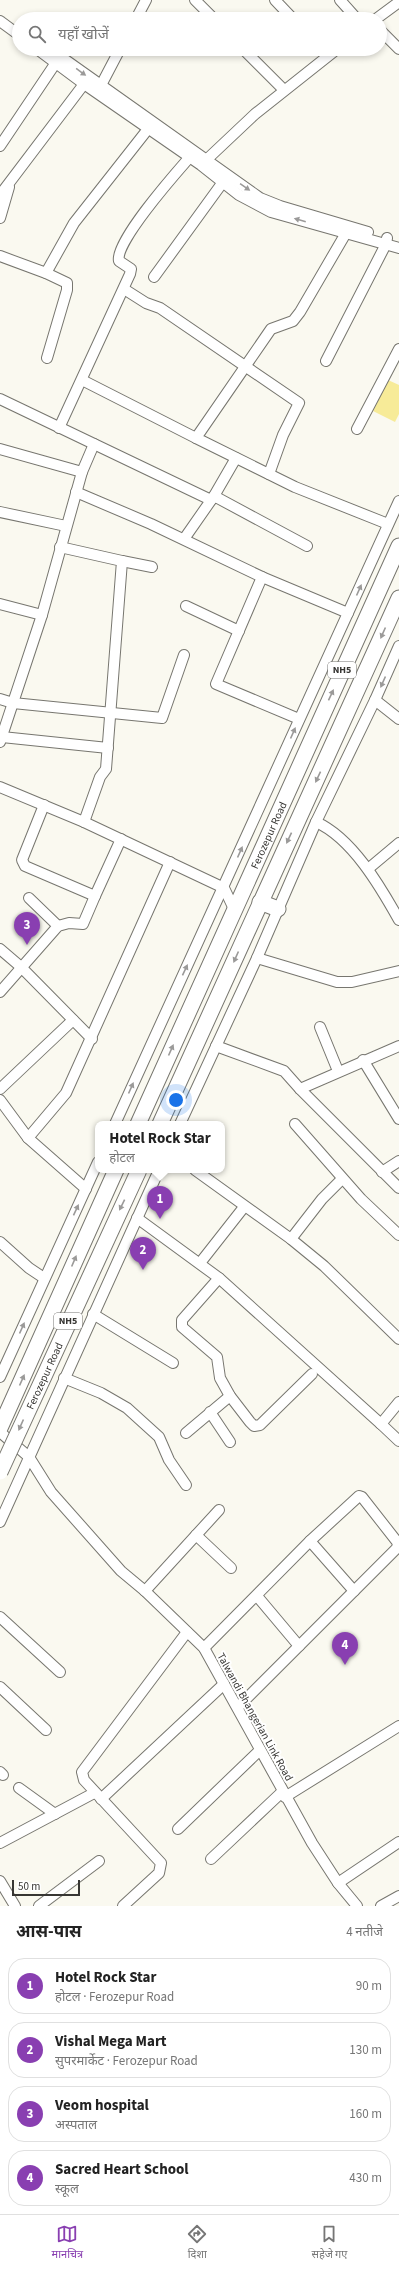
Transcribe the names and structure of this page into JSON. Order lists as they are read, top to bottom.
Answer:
{
  "streets": {
    "highway": ["NH5", "Ferozepur Road"],
    "street": ["Talwandi Bhangerian Link Road"]
  },
  "scale_bar": "50 m",
  "page": {
    "search": "यहाँ खोजें",
    "pins": [
      "3",
      "1",
      "2",
      "4"
    ],
    "popup": ["Hotel Rock Star", "होटल"],
    "scale": "50 m",
    "heading": ["आस-पास", "4 नतीजे"],
    "list": [
      {
        "mark": "1",
        "name": "Hotel Rock Star",
        "note": "होटल · Ferozepur Road",
        "value": "90 m"
      },
      {
        "mark": "2",
        "name": "Vishal Mega Mart",
        "note": "सुपरमार्केट · Ferozepur Road",
        "value": "130 m"
      },
      {
        "mark": "3",
        "name": "Veom hospital",
        "note": "अस्पताल",
        "value": "160 m"
      },
      {
        "mark": "4",
        "name": "Sacred Heart School",
        "note": "स्कूल",
        "value": "430 m"
      }
    ],
    "nav": ["मानचित्र", "दिशा", "सहेजे गए"]
  }
}
